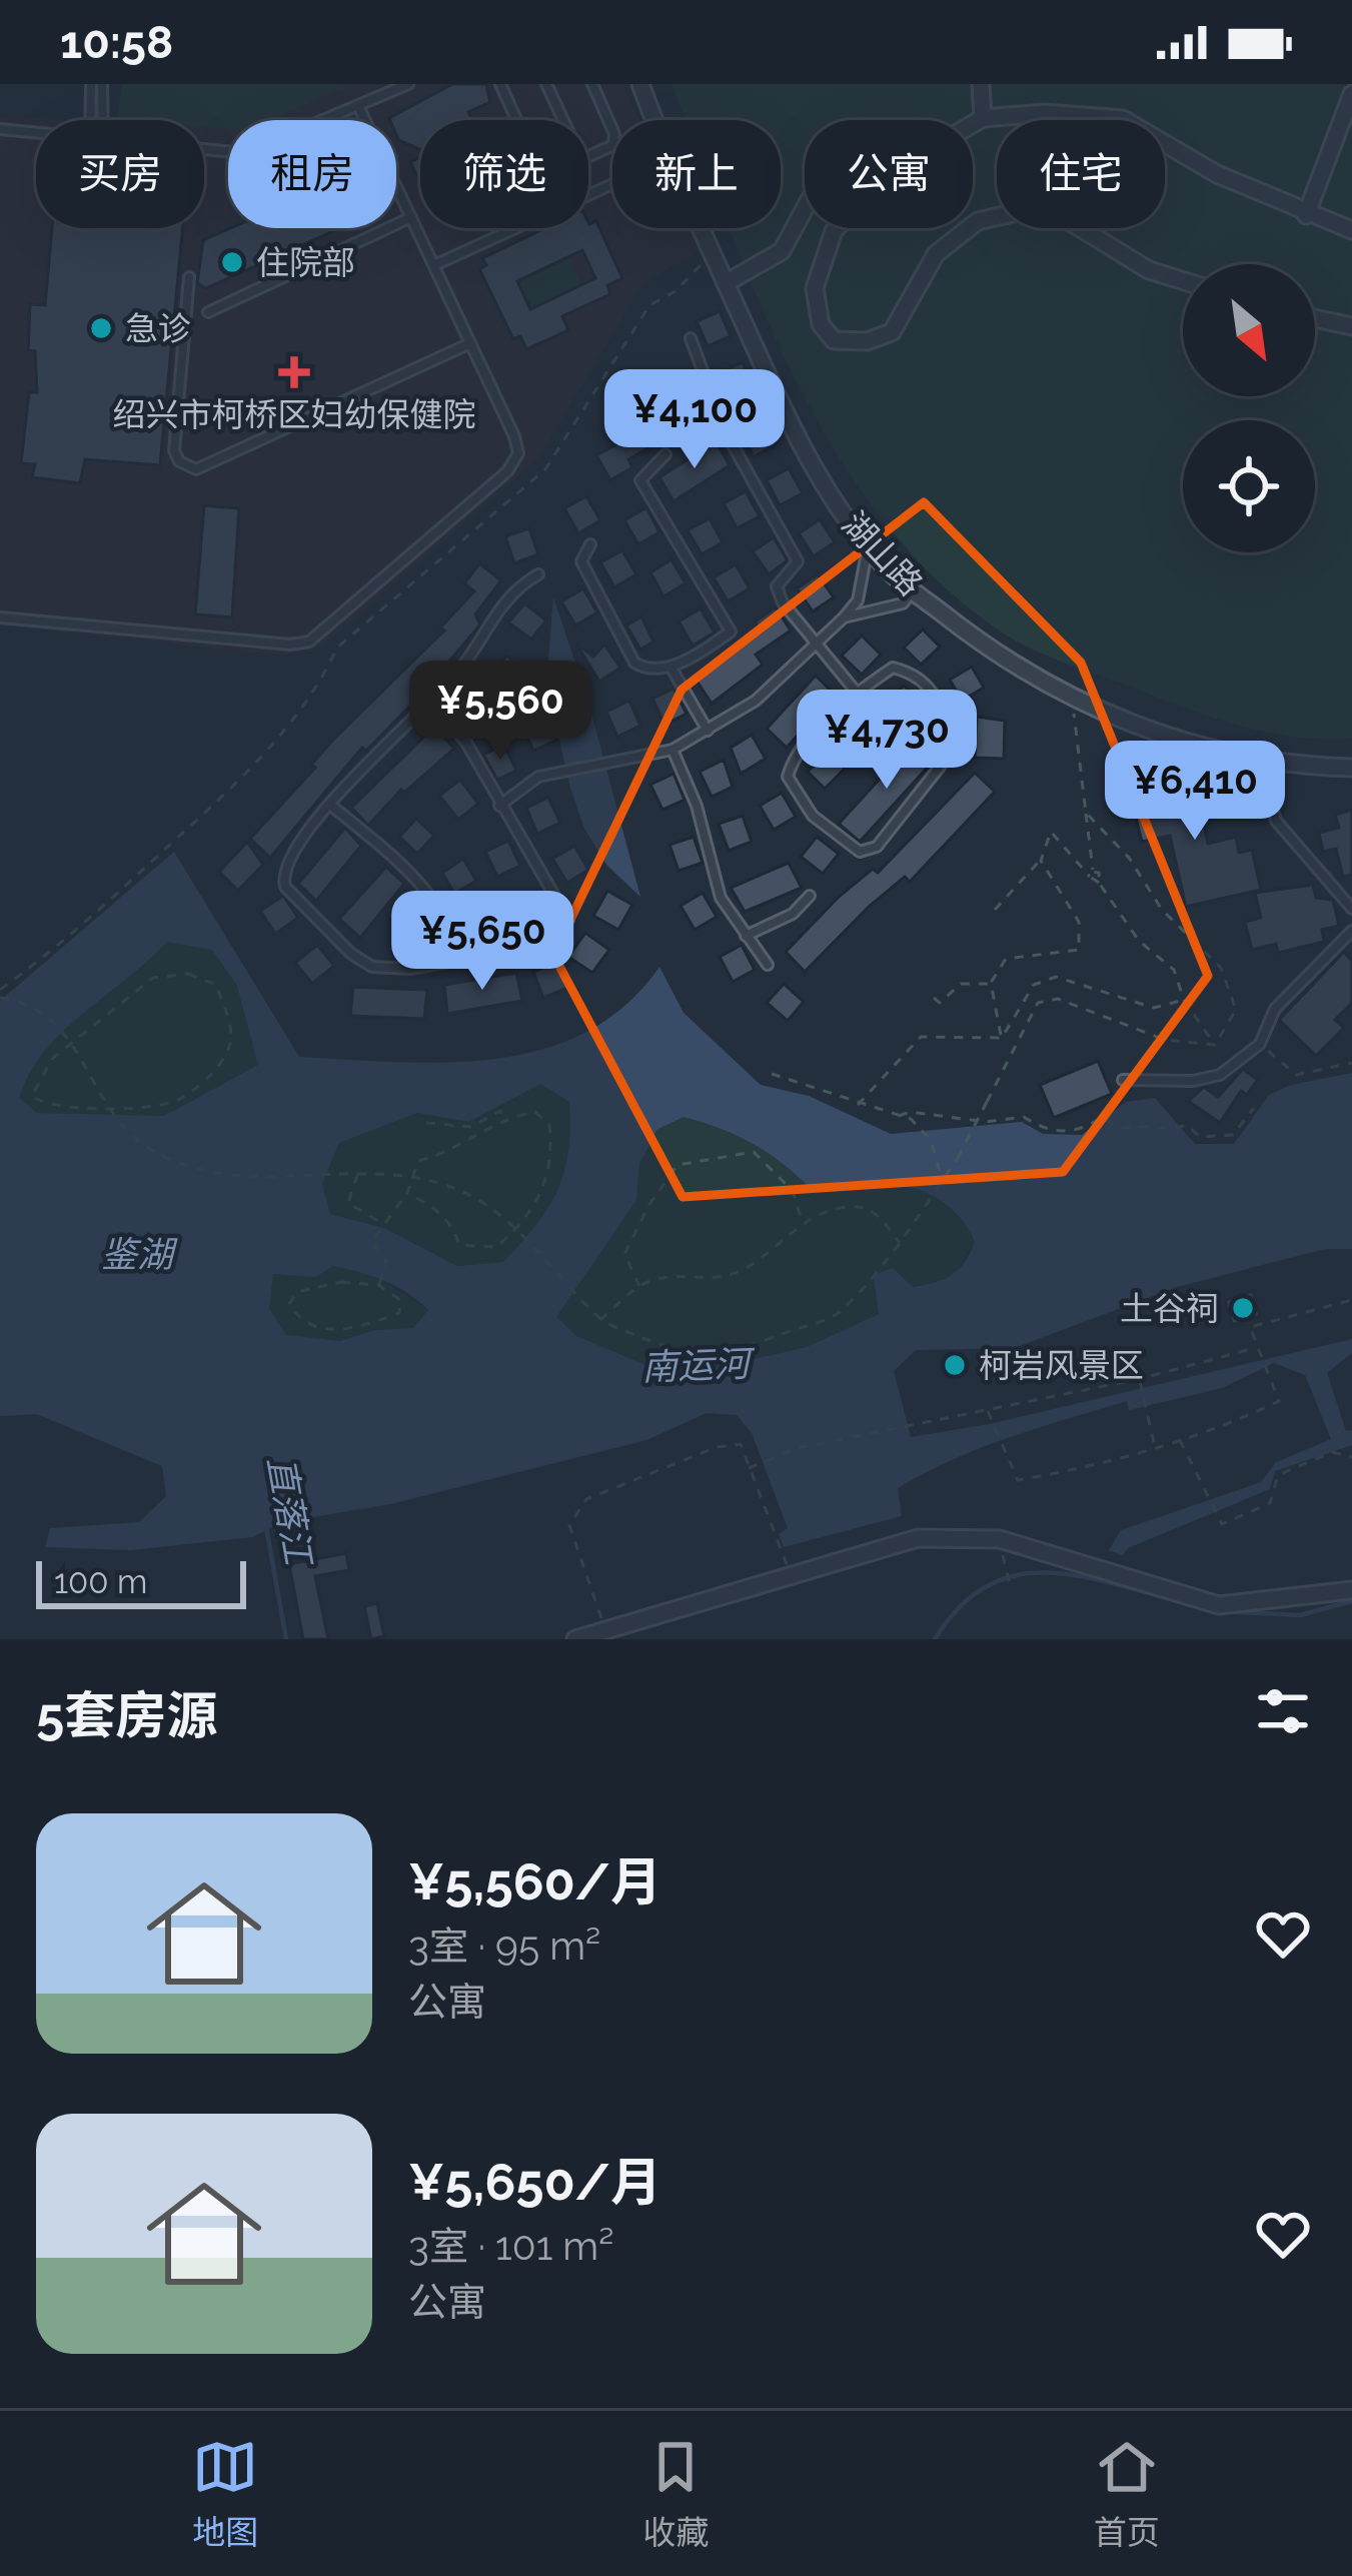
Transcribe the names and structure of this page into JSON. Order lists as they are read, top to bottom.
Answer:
{
  "streets": {
    "street": ["湖山路"]
  },
  "water": ["鉴湖", "南运河", "直落江"],
  "places": {
    "other": [
      "住院部",
      "急诊",
      "土谷祠",
      "柯岩风景区"
    ],
    "health": ["绍兴市柯桥区妇幼保健院"]
  },
  "scale_bar": "100 m",
  "north": "bottom right",
  "page": {
    "status": "10:58",
    "chip": [
      "买房",
      "租房",
      "筛选",
      "新上",
      "公寓",
      "住宅"
    ],
    "price": [
      "¥4,100",
      "¥5,560",
      "¥4,730",
      "¥6,410",
      "¥5,650"
    ],
    "scale": "100 m",
    "heading": "5套房源",
    "list": [
      {
        "name": "¥5,560/月",
        "note": "3室 · 95 m² · 公寓"
      },
      {
        "name": "¥5,650/月",
        "note": "3室 · 101 m² · 公寓"
      }
    ],
    "tabs": ["地图", "收藏", "首页"]
  }
}
